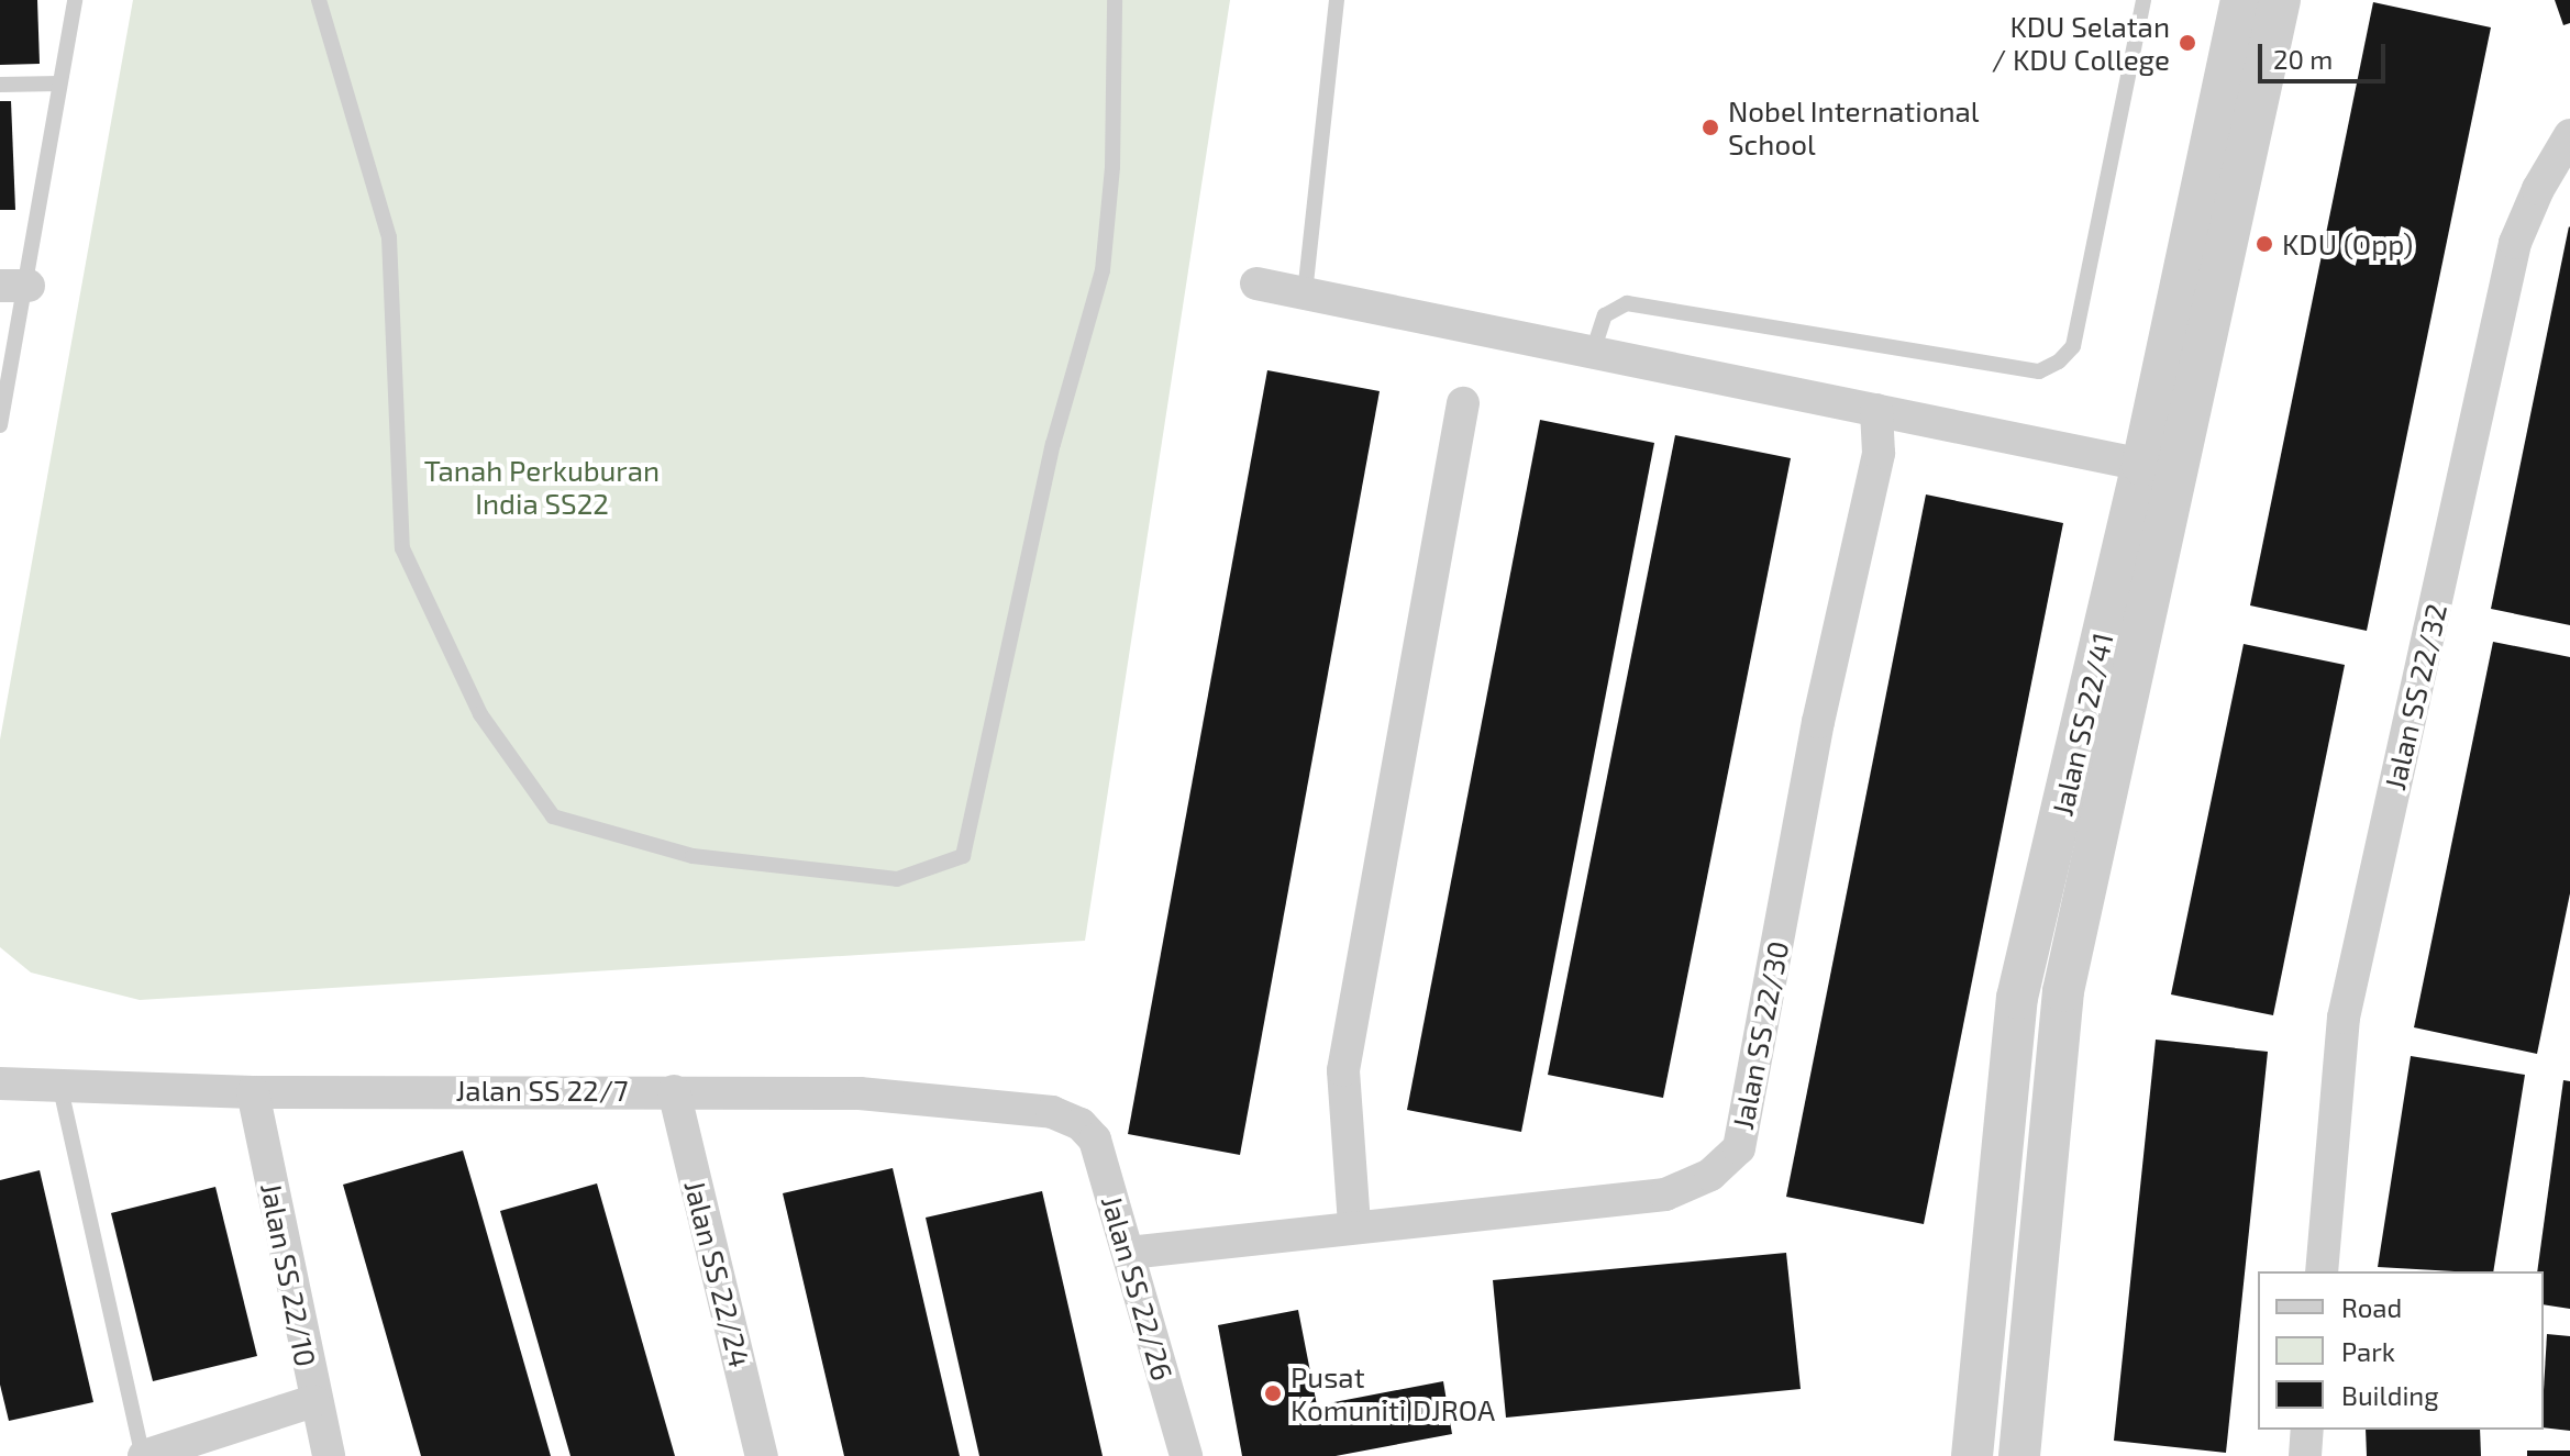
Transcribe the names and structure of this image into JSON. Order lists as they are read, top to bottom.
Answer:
{
  "streets": {
    "street": [
      "Jalan SS 22/32",
      "Jalan SS 22/41",
      "Jalan SS 22/30",
      "Jalan SS 22/7",
      "Jalan SS 22/24",
      "Jalan SS 22/10",
      "Jalan SS 22/26"
    ]
  },
  "crossings": [
    ["Jalan SS 22/30", "Jalan SS 22/26"],
    ["Jalan SS 22/7", "Jalan SS 22/24"],
    ["Jalan SS 22/7", "Jalan SS 22/10"],
    ["Jalan SS 22/7", "Jalan SS 22/26"]
  ],
  "parks": ["Tanah Perkuburan India SS22"],
  "places": [
    "KDU Selatan / KDU College",
    "Nobel International School",
    "KDU (Opp)",
    "Pusat Komuniti DJROA"
  ],
  "legend": ["Road", "Park", "Building"],
  "scale_bar": "20 m"
}
